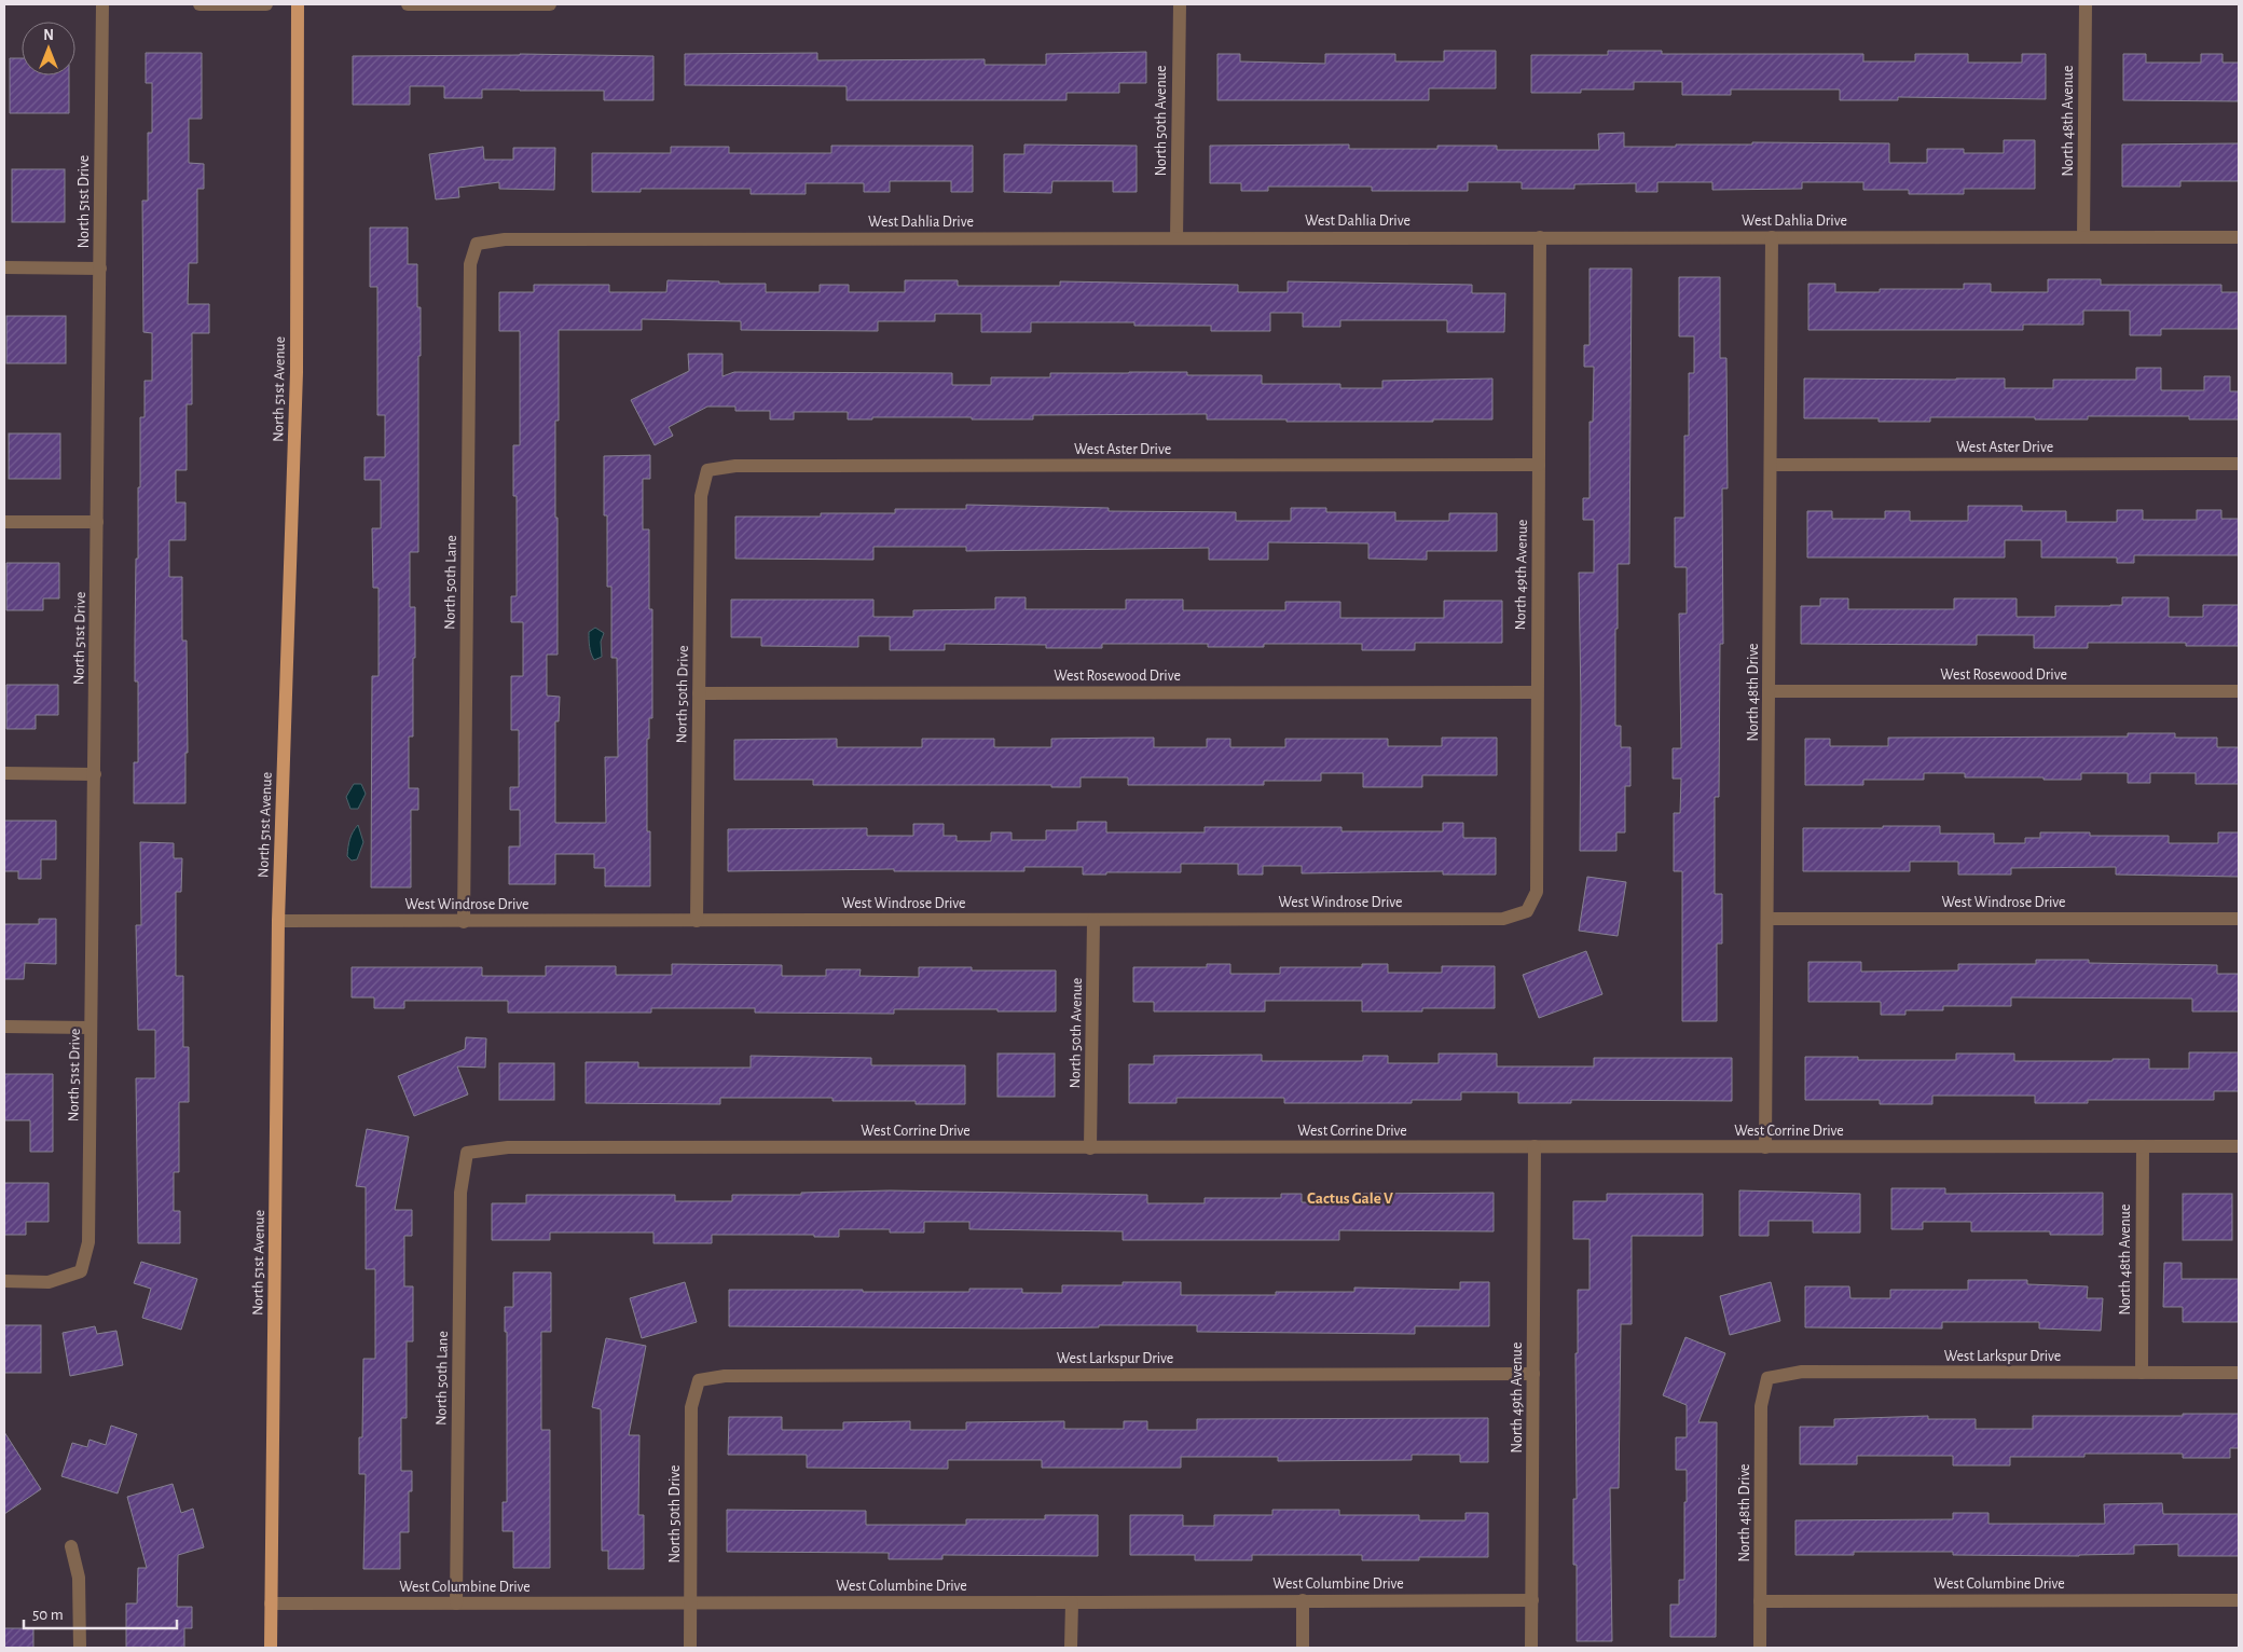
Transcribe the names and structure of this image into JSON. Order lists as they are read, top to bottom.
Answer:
{
  "streets": {
    "main road": ["North 51st Avenue"],
    "street": [
      "North 50th Avenue",
      "North 48th Avenue",
      "North 51st Drive",
      "West Dahlia Drive",
      "West Aster Drive",
      "North 49th Avenue",
      "North 50th Lane",
      "West Rosewood Drive",
      "North 48th Drive",
      "North 50th Drive",
      "West Windrose Drive",
      "West Corrine Drive",
      "West Larkspur Drive",
      "West Columbine Drive"
    ]
  },
  "crossings": [
    ["North 50th Avenue", "West Dahlia Drive"],
    ["North 50th Avenue", "West Windrose Drive"],
    ["North 50th Avenue", "West Corrine Drive"],
    ["North 48th Avenue", "West Dahlia Drive"],
    ["North 48th Avenue", "West Corrine Drive"],
    ["North 48th Avenue", "West Larkspur Drive"],
    ["West Dahlia Drive", "North 49th Avenue"],
    ["West Dahlia Drive", "North 50th Lane"],
    ["West Dahlia Drive", "North 48th Drive"],
    ["North 51st Avenue", "West Windrose Drive"],
    ["North 51st Avenue", "West Columbine Drive"],
    ["West Aster Drive", "North 49th Avenue"],
    ["West Aster Drive", "North 48th Drive"],
    ["West Aster Drive", "North 50th Drive"],
    ["North 49th Avenue", "West Rosewood Drive"],
    ["North 49th Avenue", "West Windrose Drive"],
    ["North 49th Avenue", "West Corrine Drive"],
    ["North 49th Avenue", "West Larkspur Drive"],
    ["North 49th Avenue", "West Columbine Drive"],
    ["North 50th Lane", "West Windrose Drive"],
    ["North 50th Lane", "West Corrine Drive"],
    ["North 50th Lane", "West Columbine Drive"],
    ["West Rosewood Drive", "North 48th Drive"],
    ["West Rosewood Drive", "North 50th Drive"],
    ["North 48th Drive", "West Windrose Drive"],
    ["North 48th Drive", "West Corrine Drive"],
    ["North 48th Drive", "West Larkspur Drive"],
    ["North 48th Drive", "West Columbine Drive"],
    ["North 50th Drive", "West Windrose Drive"],
    ["North 50th Drive", "West Larkspur Drive"],
    ["North 50th Drive", "West Columbine Drive"]
  ],
  "districts": ["Cactus Gale V"],
  "scale_bar": "50 m",
  "north": "top"
}
